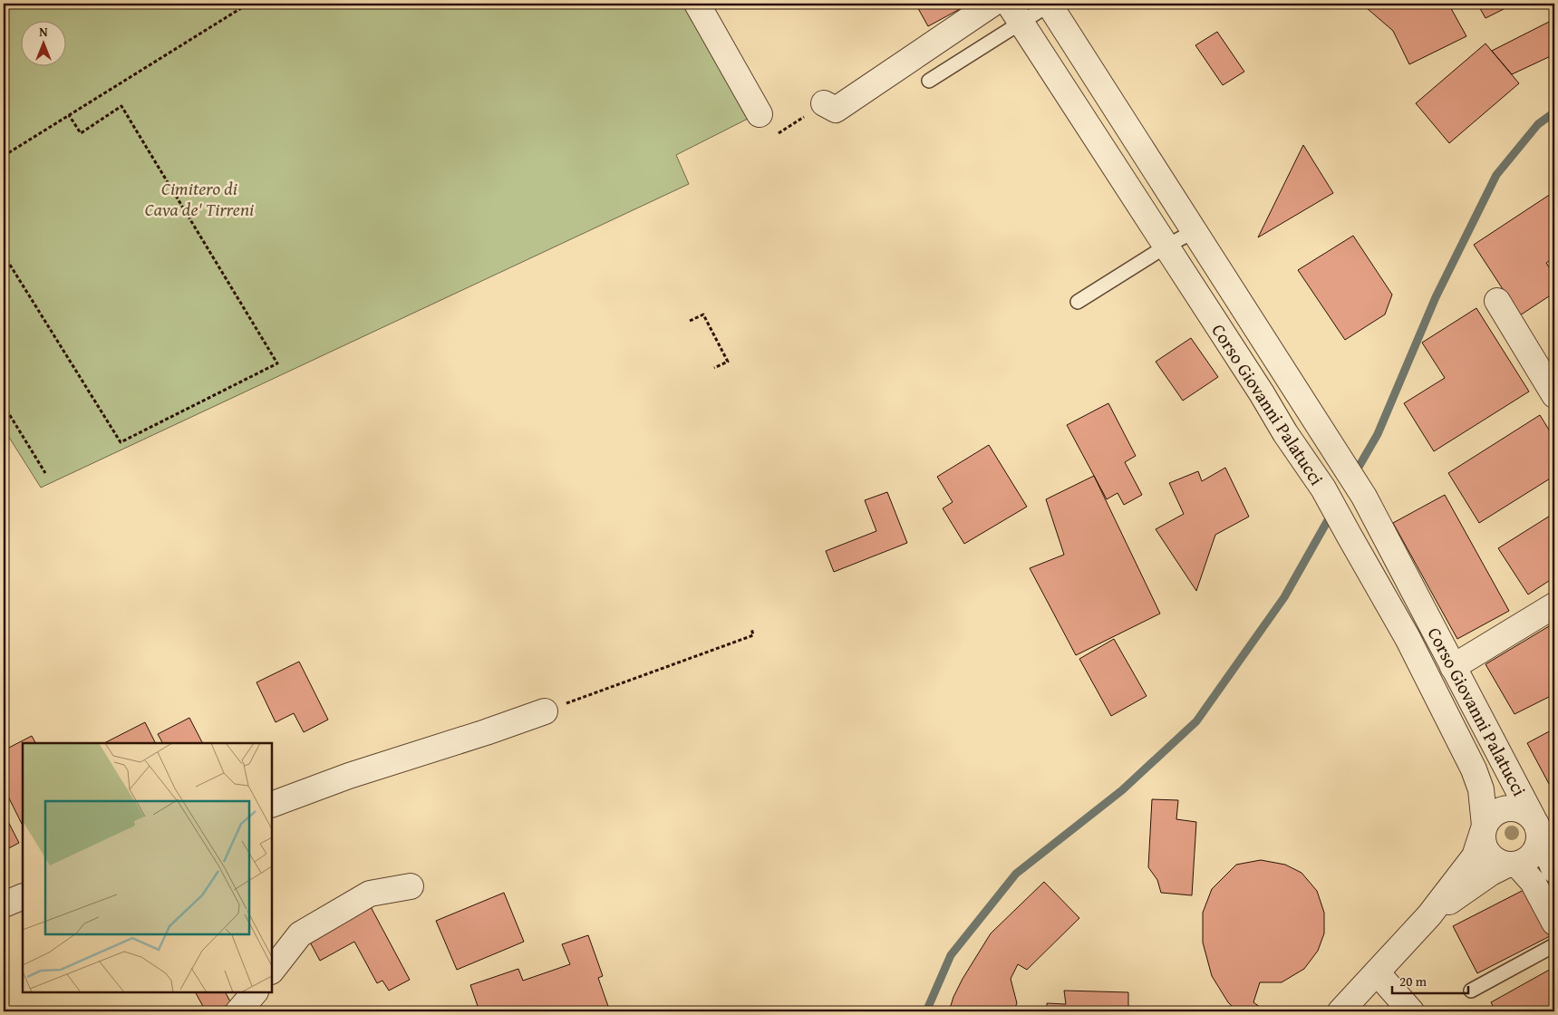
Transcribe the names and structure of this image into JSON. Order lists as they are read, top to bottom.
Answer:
{
  "streets": {
    "street": ["Corso Giovanni Palatucci"]
  },
  "parks": ["Cimitero di Cava de' Tirreni"],
  "scale_bar": "20 m",
  "north": "top"
}
